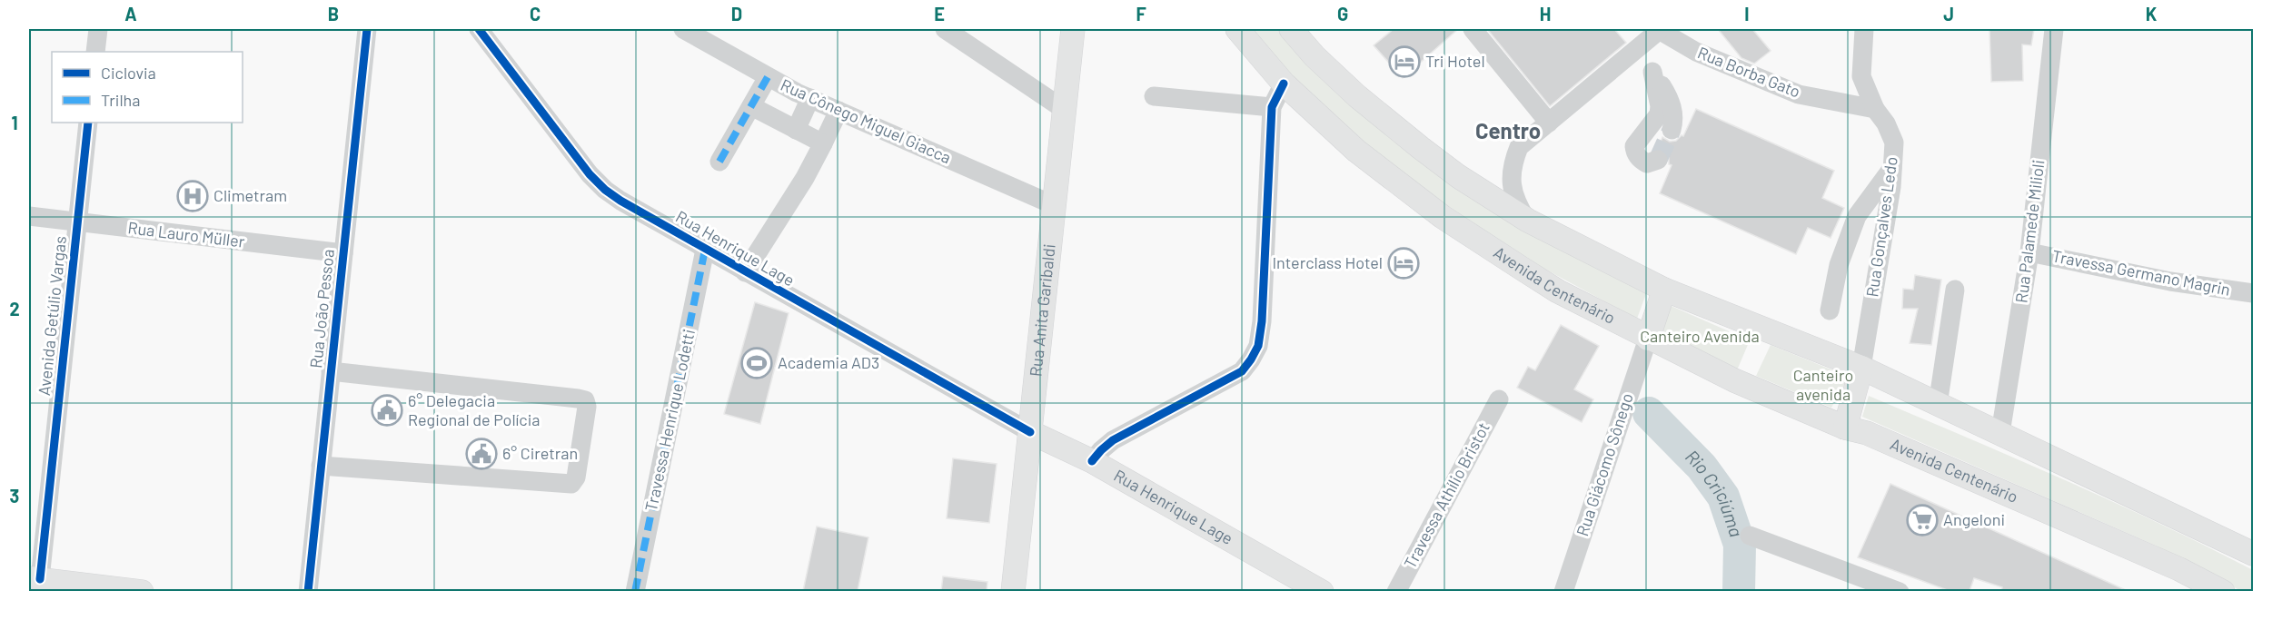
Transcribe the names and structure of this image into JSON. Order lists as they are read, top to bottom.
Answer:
{
  "streets": {
    "main road": ["Rua Henrique Lage", "Avenida Centenário", "Rua Anita Garibaldi"],
    "street": [
      "Rua Borba Gato",
      "Rua Cônego Miguel Giacca",
      "Rua Gonçalves Ledo",
      "Rua Palamede Milioli",
      "Rua Lauro Müller",
      "Travessa Germano Magrin",
      "Rua João Pessoa",
      "Avenida Getúlio Vargas",
      "Travessa Henrique Lodetti",
      "Rua Giácomo Sônego",
      "Travessa Athílio Bristot"
    ]
  },
  "crossings": [
    ["Rua Borba Gato", "Rua Gonçalves Ledo"],
    ["Rua Cônego Miguel Giacca", "Rua Anita Garibaldi"],
    ["Rua Palamede Milioli", "Travessa Germano Magrin"],
    ["Rua Lauro Müller", "Rua João Pessoa"],
    ["Rua Lauro Müller", "Avenida Getúlio Vargas"],
    ["Rua Henrique Lage", "Rua Anita Garibaldi"],
    ["Rua Henrique Lage", "Travessa Henrique Lodetti"],
    ["Avenida Centenário", "Rua Giácomo Sônego"]
  ],
  "districts": ["Centro"],
  "water": ["Rio Criciúma"],
  "parks": ["Canteiro Avenida", "Canteiro avenida"],
  "places": {
    "hotel": ["Tri Hotel", "Interclass Hotel"],
    "hospital": ["Climetram"],
    "sports": ["Academia AD3"],
    "public building": ["6° Delegacia Regional de Polícia", "6° Ciretran"],
    "supermarket": ["Angeloni"]
  },
  "legend": ["Ciclovia", "Trilha"],
  "grid": {
    "columns": [
      "A",
      "B",
      "C",
      "D",
      "E",
      "F",
      "G",
      "H",
      "I",
      "J",
      "K"
    ],
    "rows": ["1", "2", "3"]
  }
}
